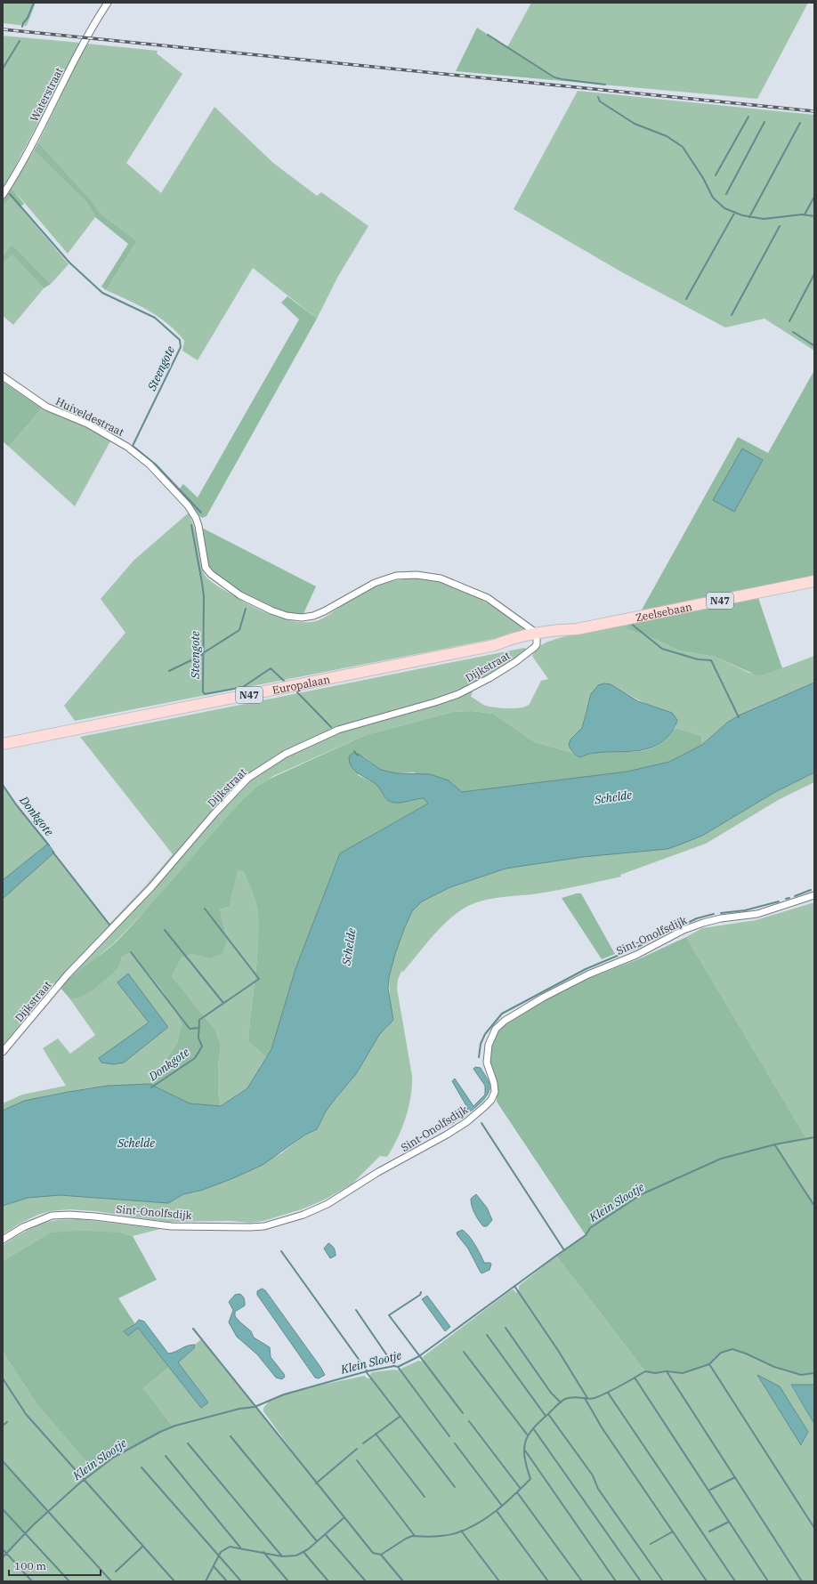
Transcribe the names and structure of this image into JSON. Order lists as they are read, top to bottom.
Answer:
{
  "streets": {
    "main road": ["N47", "Zeelsebaan", "Europalaan"],
    "street": [
      "Waterstraat",
      "Huiveldestraat",
      "Dijkstraat",
      "Sint-Onolfsdijk"
    ]
  },
  "crossings": [
    ["Huiveldestraat", "Zeelsebaan"],
    ["Huiveldestraat", "Dijkstraat"],
    ["Zeelsebaan", "Dijkstraat"],
    ["Zeelsebaan", "Europalaan"]
  ],
  "water": [
    "Steengote",
    "Schelde",
    "Donkgote",
    "Klein Slootje"
  ],
  "scale_bar": "100 m"
}
